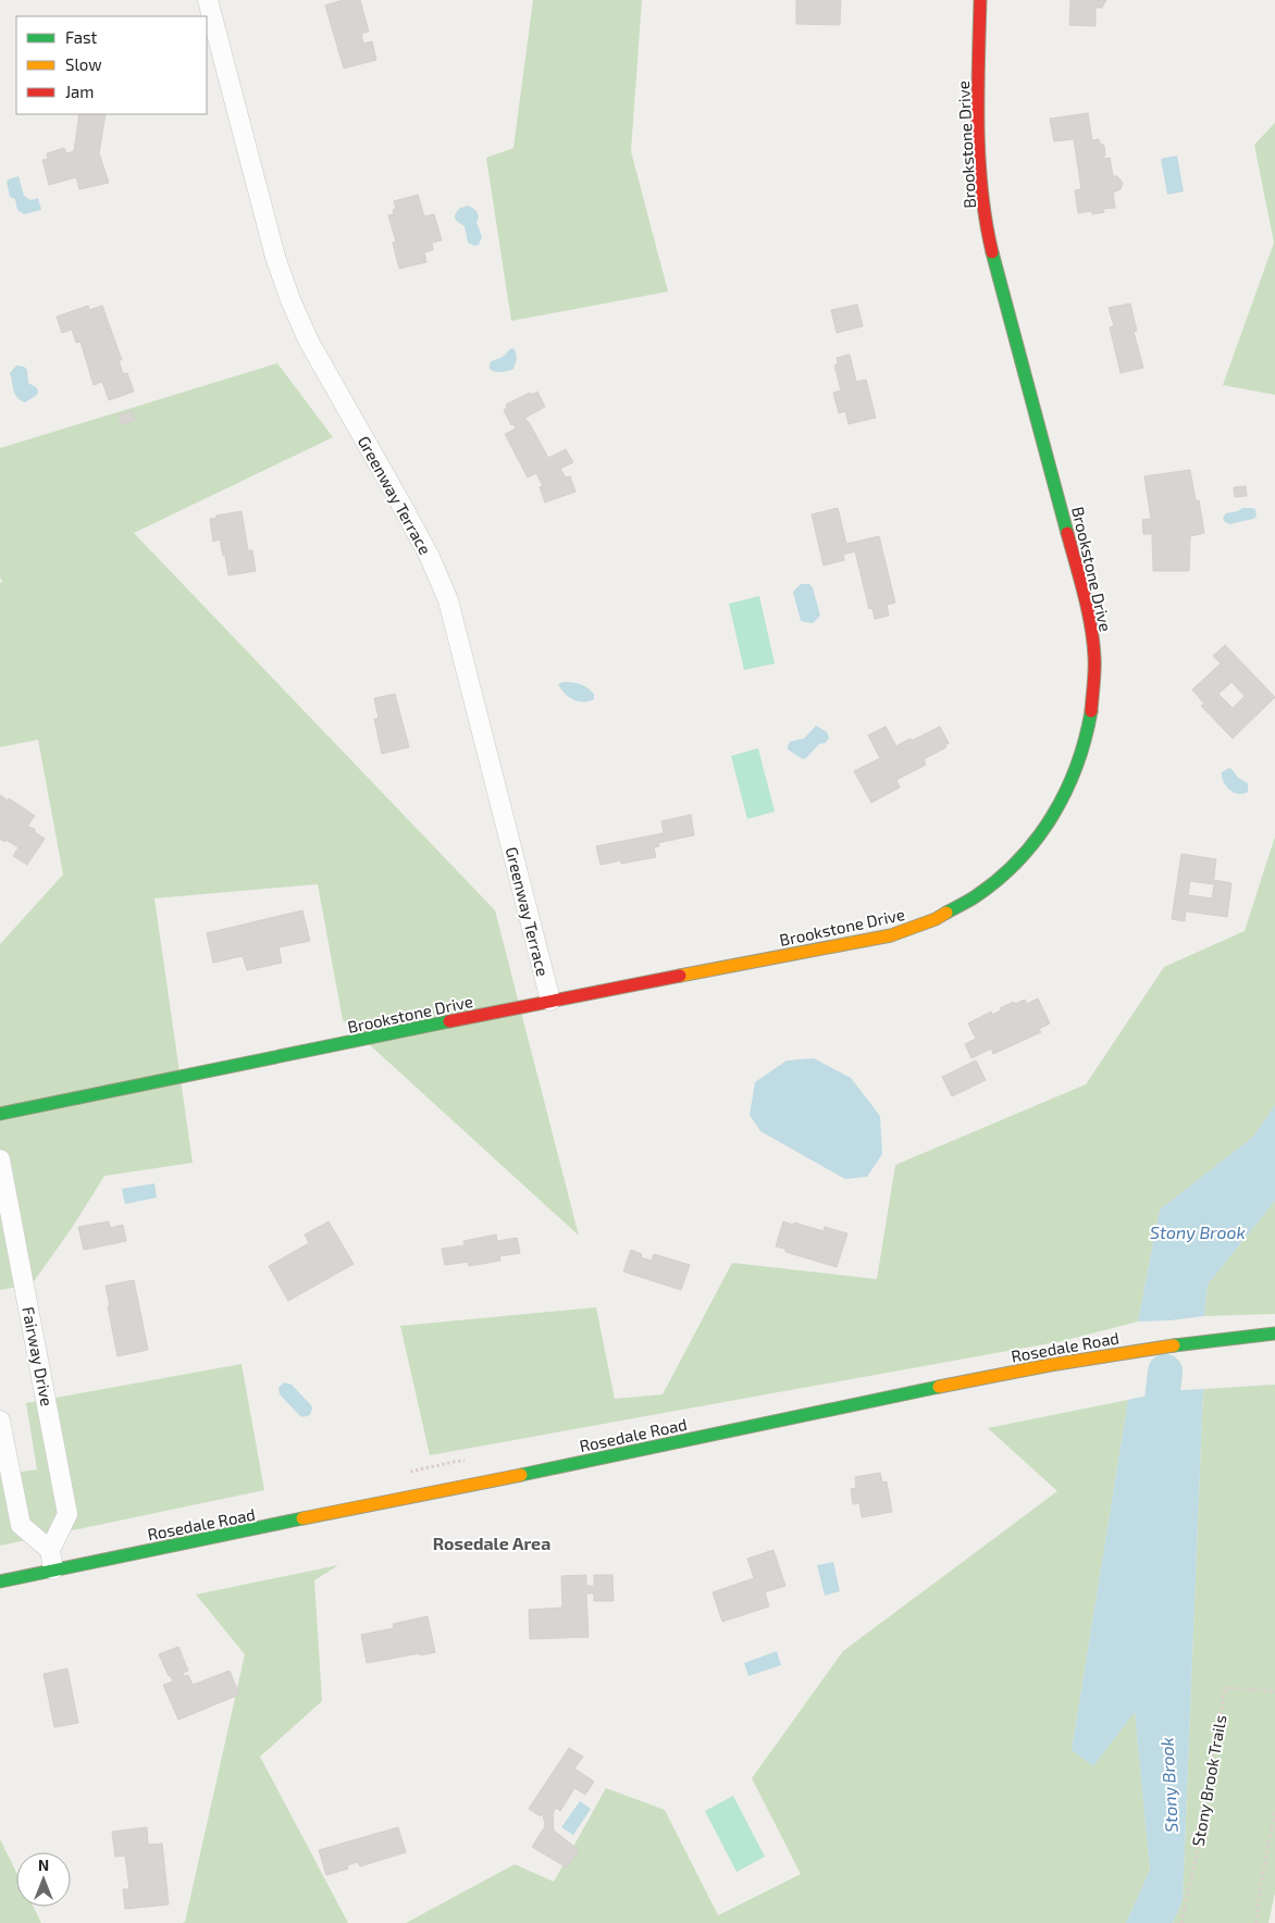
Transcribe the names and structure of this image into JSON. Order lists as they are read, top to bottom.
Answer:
{
  "streets": {
    "street": [
      "Brookstone Drive",
      "Greenway Terrace",
      "Rosedale Road",
      "Fairway Drive"
    ],
    "path": ["Stony Brook Trails"]
  },
  "crossings": [
    ["Brookstone Drive", "Greenway Terrace"]
  ],
  "districts": ["Rosedale Area"],
  "water": ["Stony Brook"],
  "legend": ["Fast", "Slow", "Jam"],
  "north": "top"
}
